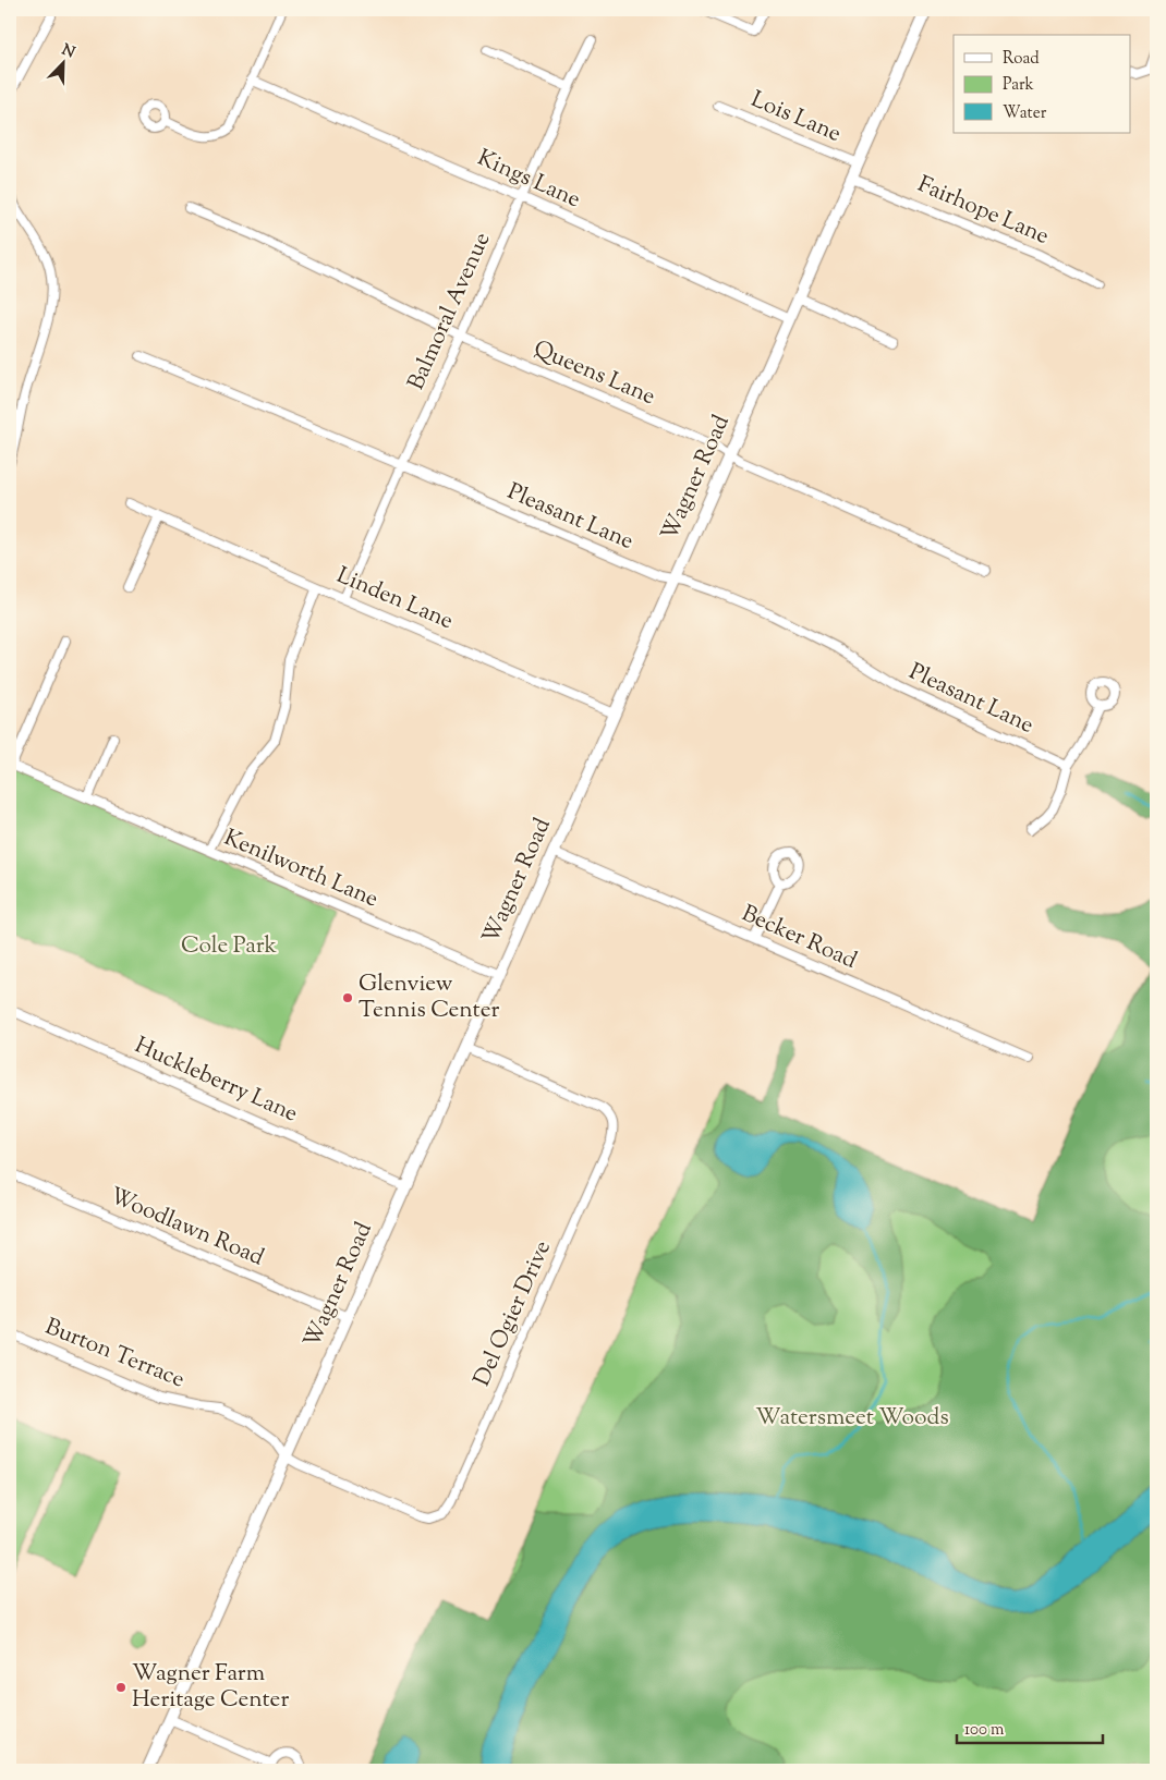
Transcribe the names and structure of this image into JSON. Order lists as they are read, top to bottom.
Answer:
{
  "streets": {
    "street": [
      "Lois Lane",
      "Kings Lane",
      "Fairhope Lane",
      "Balmoral Avenue",
      "Queens Lane",
      "Wagner Road",
      "Pleasant Lane",
      "Linden Lane",
      "Kenilworth Lane",
      "Becker Road",
      "Huckleberry Lane",
      "Woodlawn Road",
      "Del Ogier Drive",
      "Burton Terrace"
    ]
  },
  "crossings": [
    ["Lois Lane", "Wagner Road"],
    ["Kings Lane", "Balmoral Avenue"],
    ["Kings Lane", "Wagner Road"],
    ["Fairhope Lane", "Wagner Road"],
    ["Balmoral Avenue", "Queens Lane"],
    ["Balmoral Avenue", "Pleasant Lane"],
    ["Balmoral Avenue", "Linden Lane"],
    ["Queens Lane", "Wagner Road"],
    ["Wagner Road", "Pleasant Lane"],
    ["Wagner Road", "Linden Lane"],
    ["Wagner Road", "Kenilworth Lane"],
    ["Wagner Road", "Becker Road"],
    ["Wagner Road", "Huckleberry Lane"],
    ["Wagner Road", "Woodlawn Road"],
    ["Wagner Road", "Del Ogier Drive"],
    ["Wagner Road", "Burton Terrace"],
    ["Del Ogier Drive", "Burton Terrace"]
  ],
  "parks": ["Cole Park", "Watersmeet Woods"],
  "places": ["Glenview Tennis Center", "Wagner Farm Heritage Center"],
  "legend": ["Road", "Park", "Water"],
  "scale_bar": "100 m",
  "north": "top right"
}
